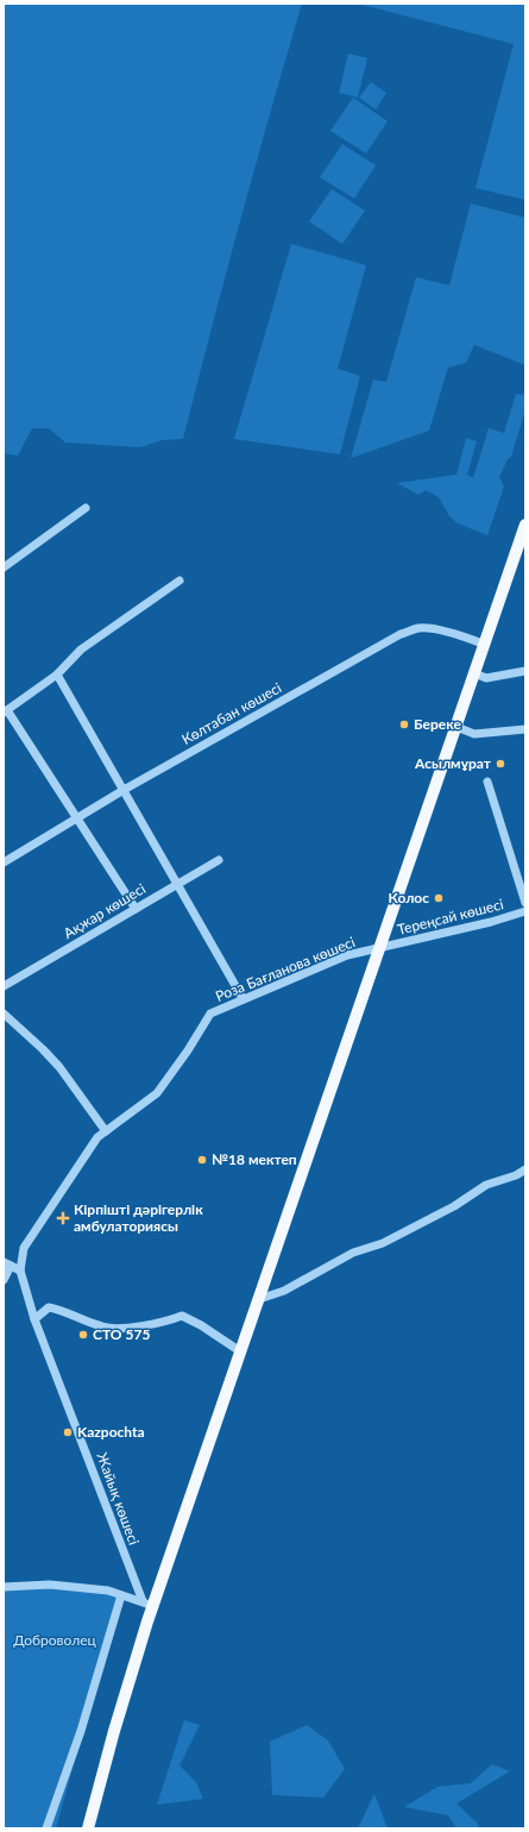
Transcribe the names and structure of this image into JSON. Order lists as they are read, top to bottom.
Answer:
{
  "streets": {
    "street": [
      "Көлтабан көшесі",
      "Ақжар көшесі",
      "Тереңсай көшесі",
      "Роза Бағланова көшесі",
      "Жайық көшесі"
    ]
  },
  "crossings": [
    ["Тереңсай көшесі", "Роза Бағланова көшесі"],
    ["Роза Бағланова көшесі", "Жайық көшесі"]
  ],
  "parks": ["Доброволец"],
  "places": {
    "other": [
      "Береке",
      "Асылмұрат",
      "Колос",
      "№18 мектеп",
      "СТО 575",
      "Kazpochta"
    ],
    "health": ["Кірпішті дәрігерлік амбулаториясы"]
  }
}
